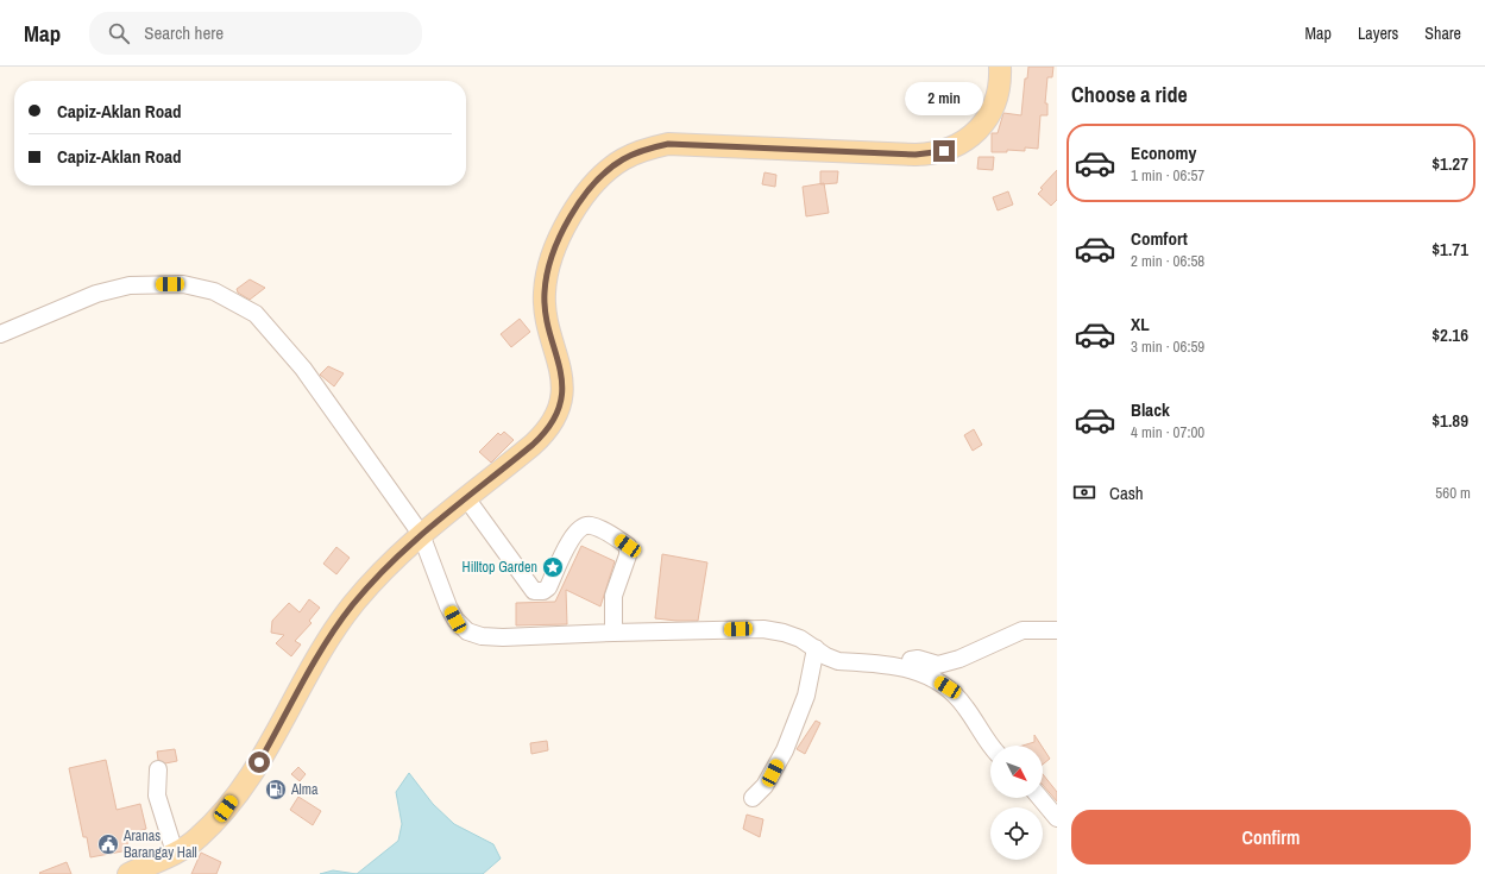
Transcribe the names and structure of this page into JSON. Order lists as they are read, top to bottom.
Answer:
{
  "places": {
    "place": ["Hilltop Garden"],
    "fuel station": ["Alma"],
    "public building": ["Aranas Barangay Hall"]
  },
  "north": "bottom right",
  "page": {
    "header": "Map",
    "search": "Search here",
    "nav": ["Map", "Layers", "Share"],
    "heading": "Choose a ride",
    "banner": ["Capiz-Aklan Road", "Capiz-Aklan Road"],
    "bubble": "2 min",
    "list": [
      {
        "name": "Economy",
        "note": "1 min · 06:57",
        "value": "$1.27"
      },
      {
        "name": "Comfort",
        "note": "2 min · 06:58",
        "value": "$1.71"
      },
      {
        "name": "XL",
        "note": "3 min · 06:59",
        "value": "$2.16"
      },
      {
        "name": "Black",
        "note": "4 min · 07:00",
        "value": "$1.89"
      }
    ],
    "pay": ["Cash", "560 m"],
    "buttons": "Confirm"
  }
}
